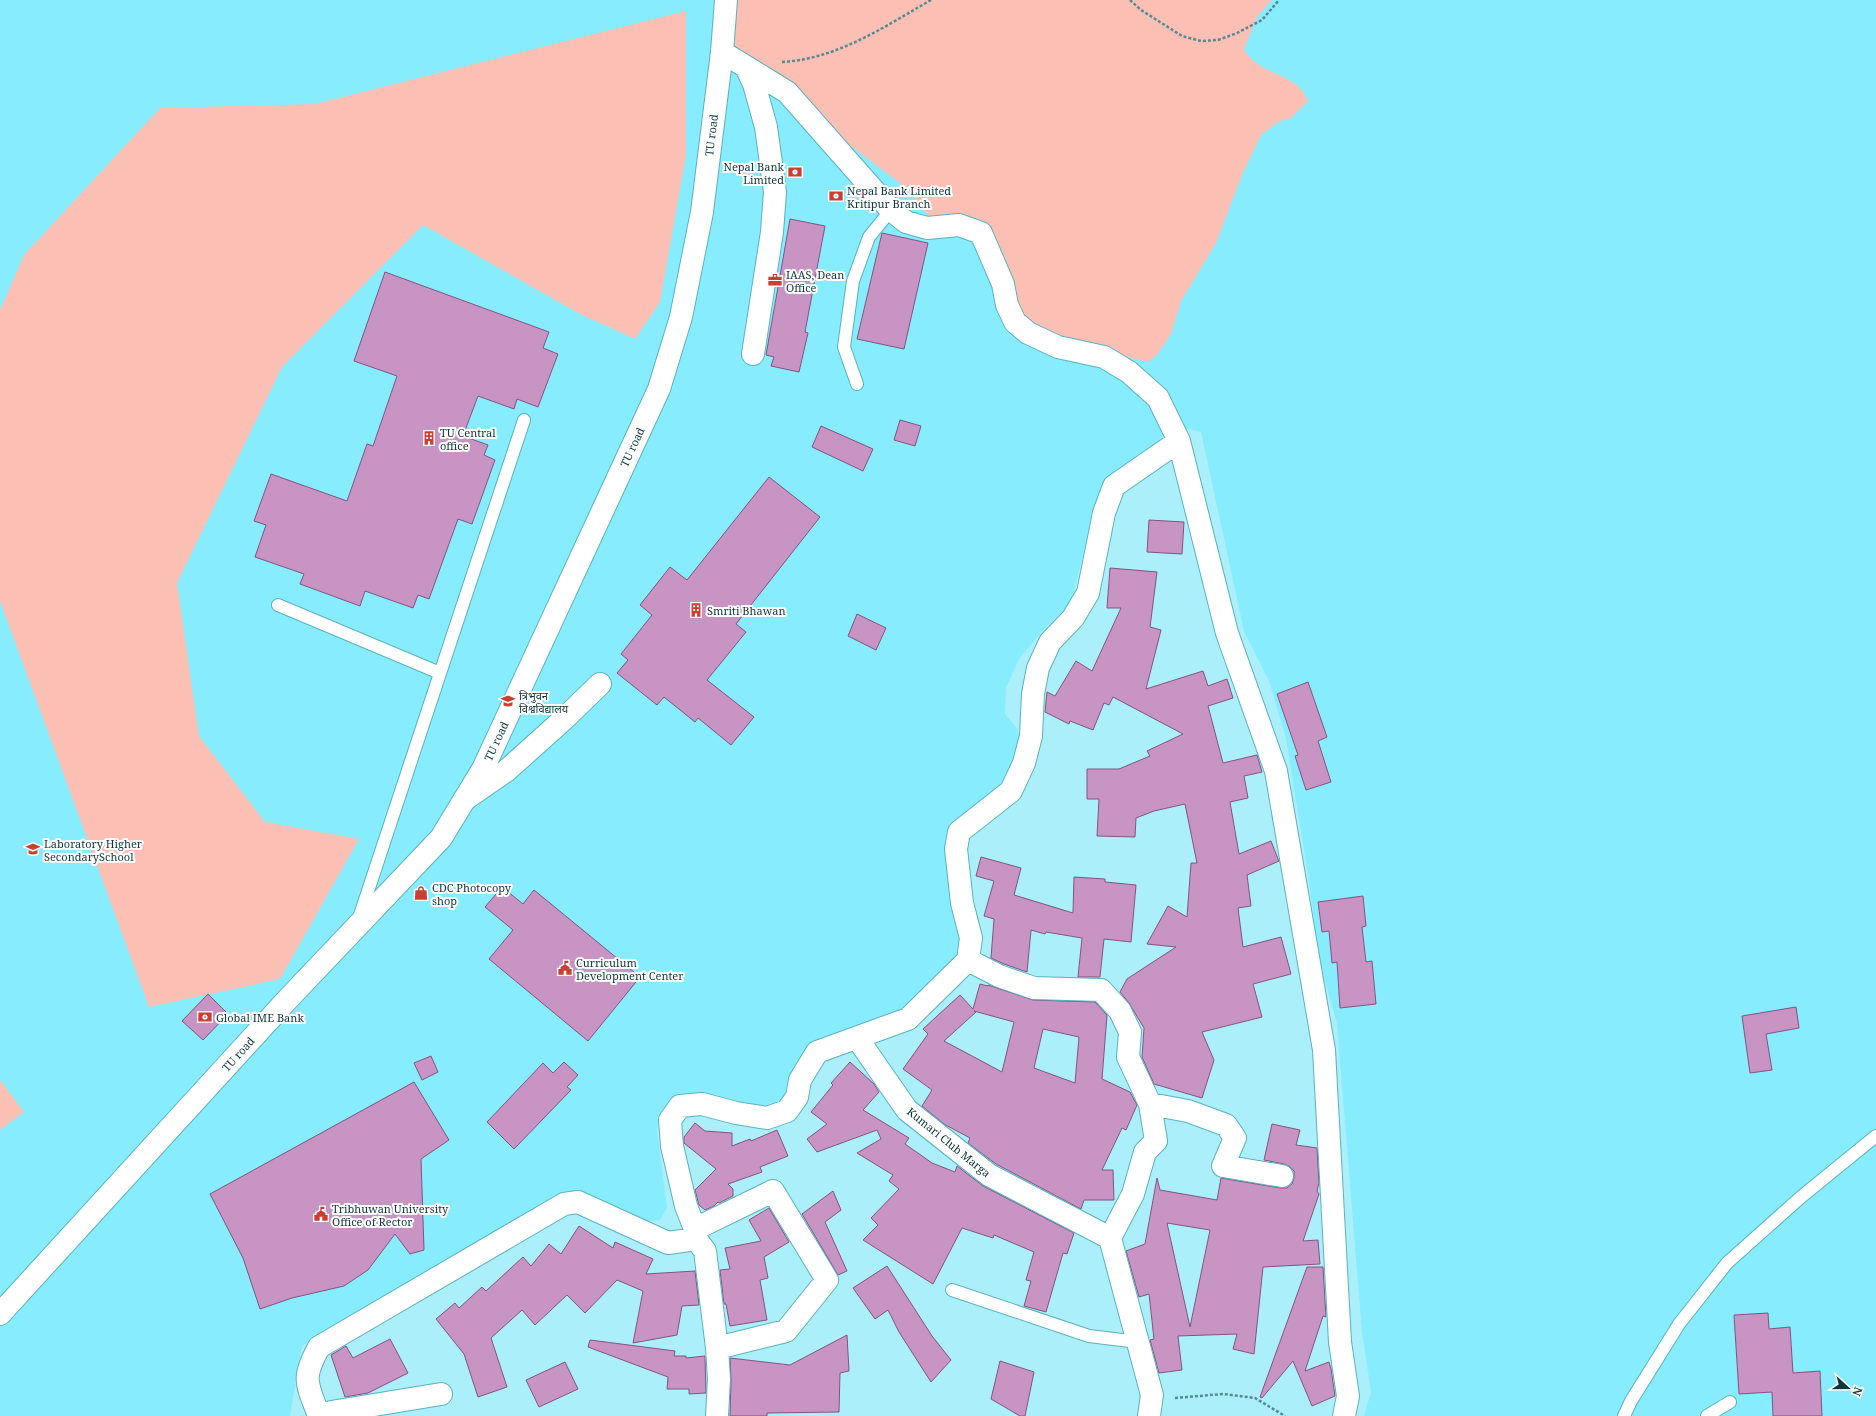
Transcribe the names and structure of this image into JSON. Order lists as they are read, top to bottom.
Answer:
{
  "streets": {
    "street": ["TU road", "Kumari Club Marga"]
  },
  "places": {
    "bank": ["Nepal Bank Limited", "Nepal Bank Limited Kritipur Branch", "Global IME Bank"],
    "office": ["IAAS, Dean Office"],
    "building": ["TU Central office", "Smriti Bhawan"],
    "school or university": ["त्रिभुवन विश्वविद्यालय", "Laboratory Higher SecondarySchool"],
    "shop": ["CDC Photocopy shop"],
    "public building": ["Curriculum Development Center", "Tribhuwan University Office of Rector"]
  },
  "north": "right"
}
